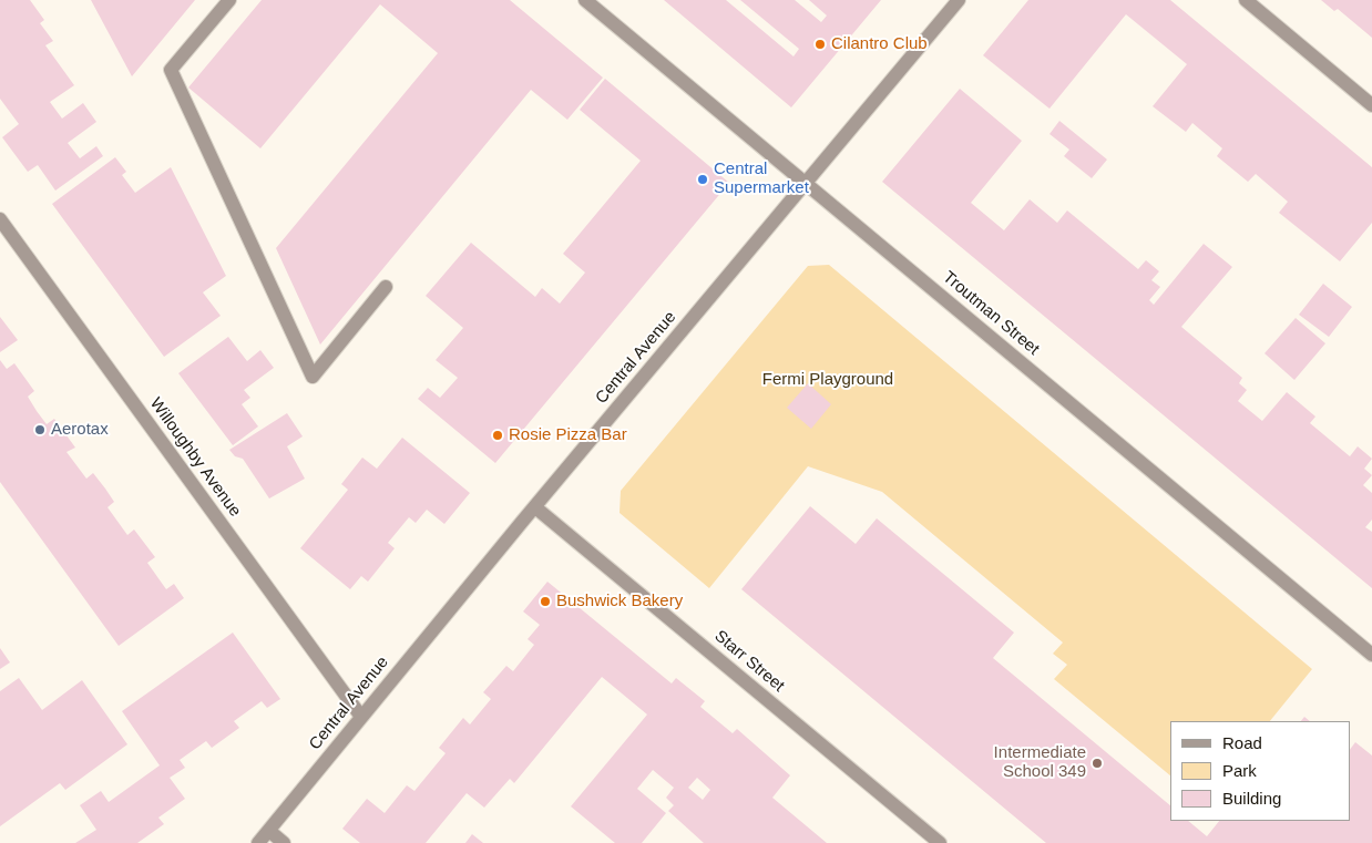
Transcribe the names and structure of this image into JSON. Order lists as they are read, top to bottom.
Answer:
{
  "streets": {
    "street": [
      "Troutman Street",
      "Central Avenue",
      "Willoughby Avenue",
      "Starr Street"
    ]
  },
  "crossings": [
    ["Troutman Street", "Central Avenue"],
    ["Central Avenue", "Willoughby Avenue"],
    ["Central Avenue", "Starr Street"]
  ],
  "parks": ["Fermi Playground"],
  "places": [
    "Cilantro Club",
    "Central Supermarket",
    "Aerotax",
    "Rosie Pizza Bar",
    "Bushwick Bakery",
    "Intermediate School 349"
  ],
  "legend": ["Road", "Park", "Building"]
}
